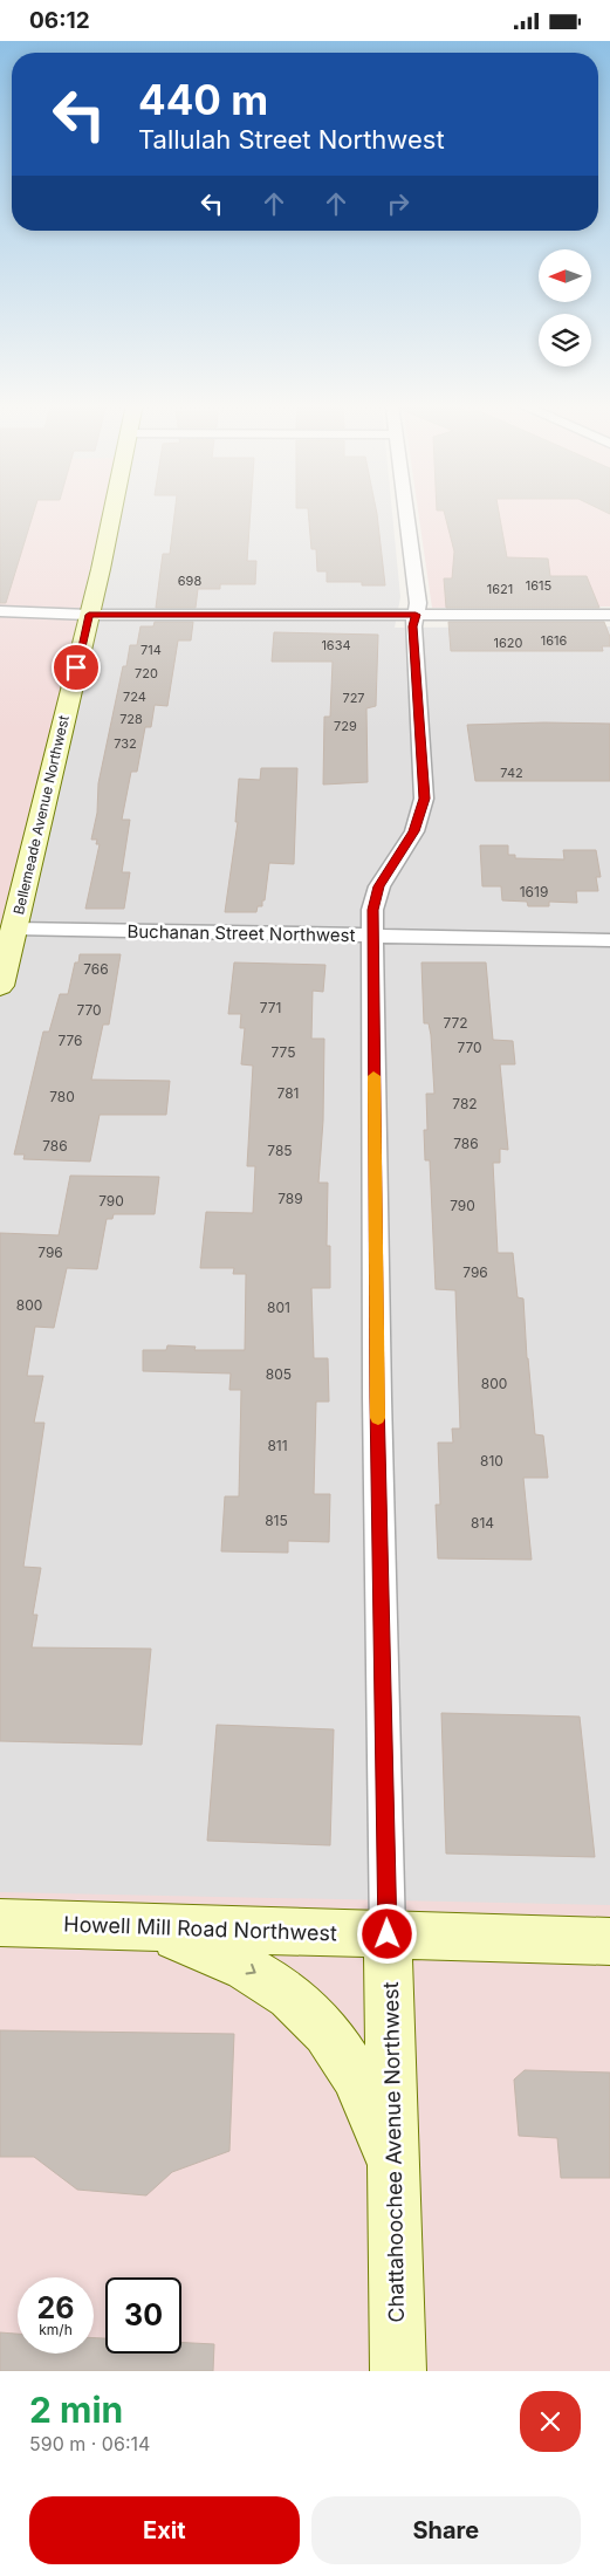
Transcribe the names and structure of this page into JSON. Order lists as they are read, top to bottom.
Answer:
{
  "streets": {
    "street": [
      "Bellemeade Avenue Northwest",
      "Buchanan Street Northwest",
      "Howell Mill Road Northwest",
      "Chattahoochee Avenue Northwest"
    ]
  },
  "crossings": [
    ["Bellemeade Avenue Northwest", "Buchanan Street Northwest"],
    ["Howell Mill Road Northwest", "Chattahoochee Avenue Northwest"]
  ],
  "house_numbers": [
    "698",
    "1615",
    "1621",
    "1616",
    "1620",
    "1634",
    "714",
    "720",
    "724",
    "727",
    "728",
    "729",
    "732",
    "742",
    "1619",
    "766",
    "771",
    "770",
    "772",
    "776",
    "770",
    "775",
    "781",
    "780",
    "782",
    "786",
    "786",
    "785",
    "789",
    "790",
    "790",
    "796",
    "796",
    "800",
    "801",
    "805",
    "800",
    "811",
    "810",
    "815",
    "814"
  ],
  "north": "left",
  "page": {
    "status": "06:12",
    "turn": ["440 m", "Tallulah Street Northwest"],
    "speed": "26 km/h",
    "limit": "30",
    "heading": ["2 min", "590 m · 06:14"],
    "buttons": ["Exit", "Share"]
  }
}
